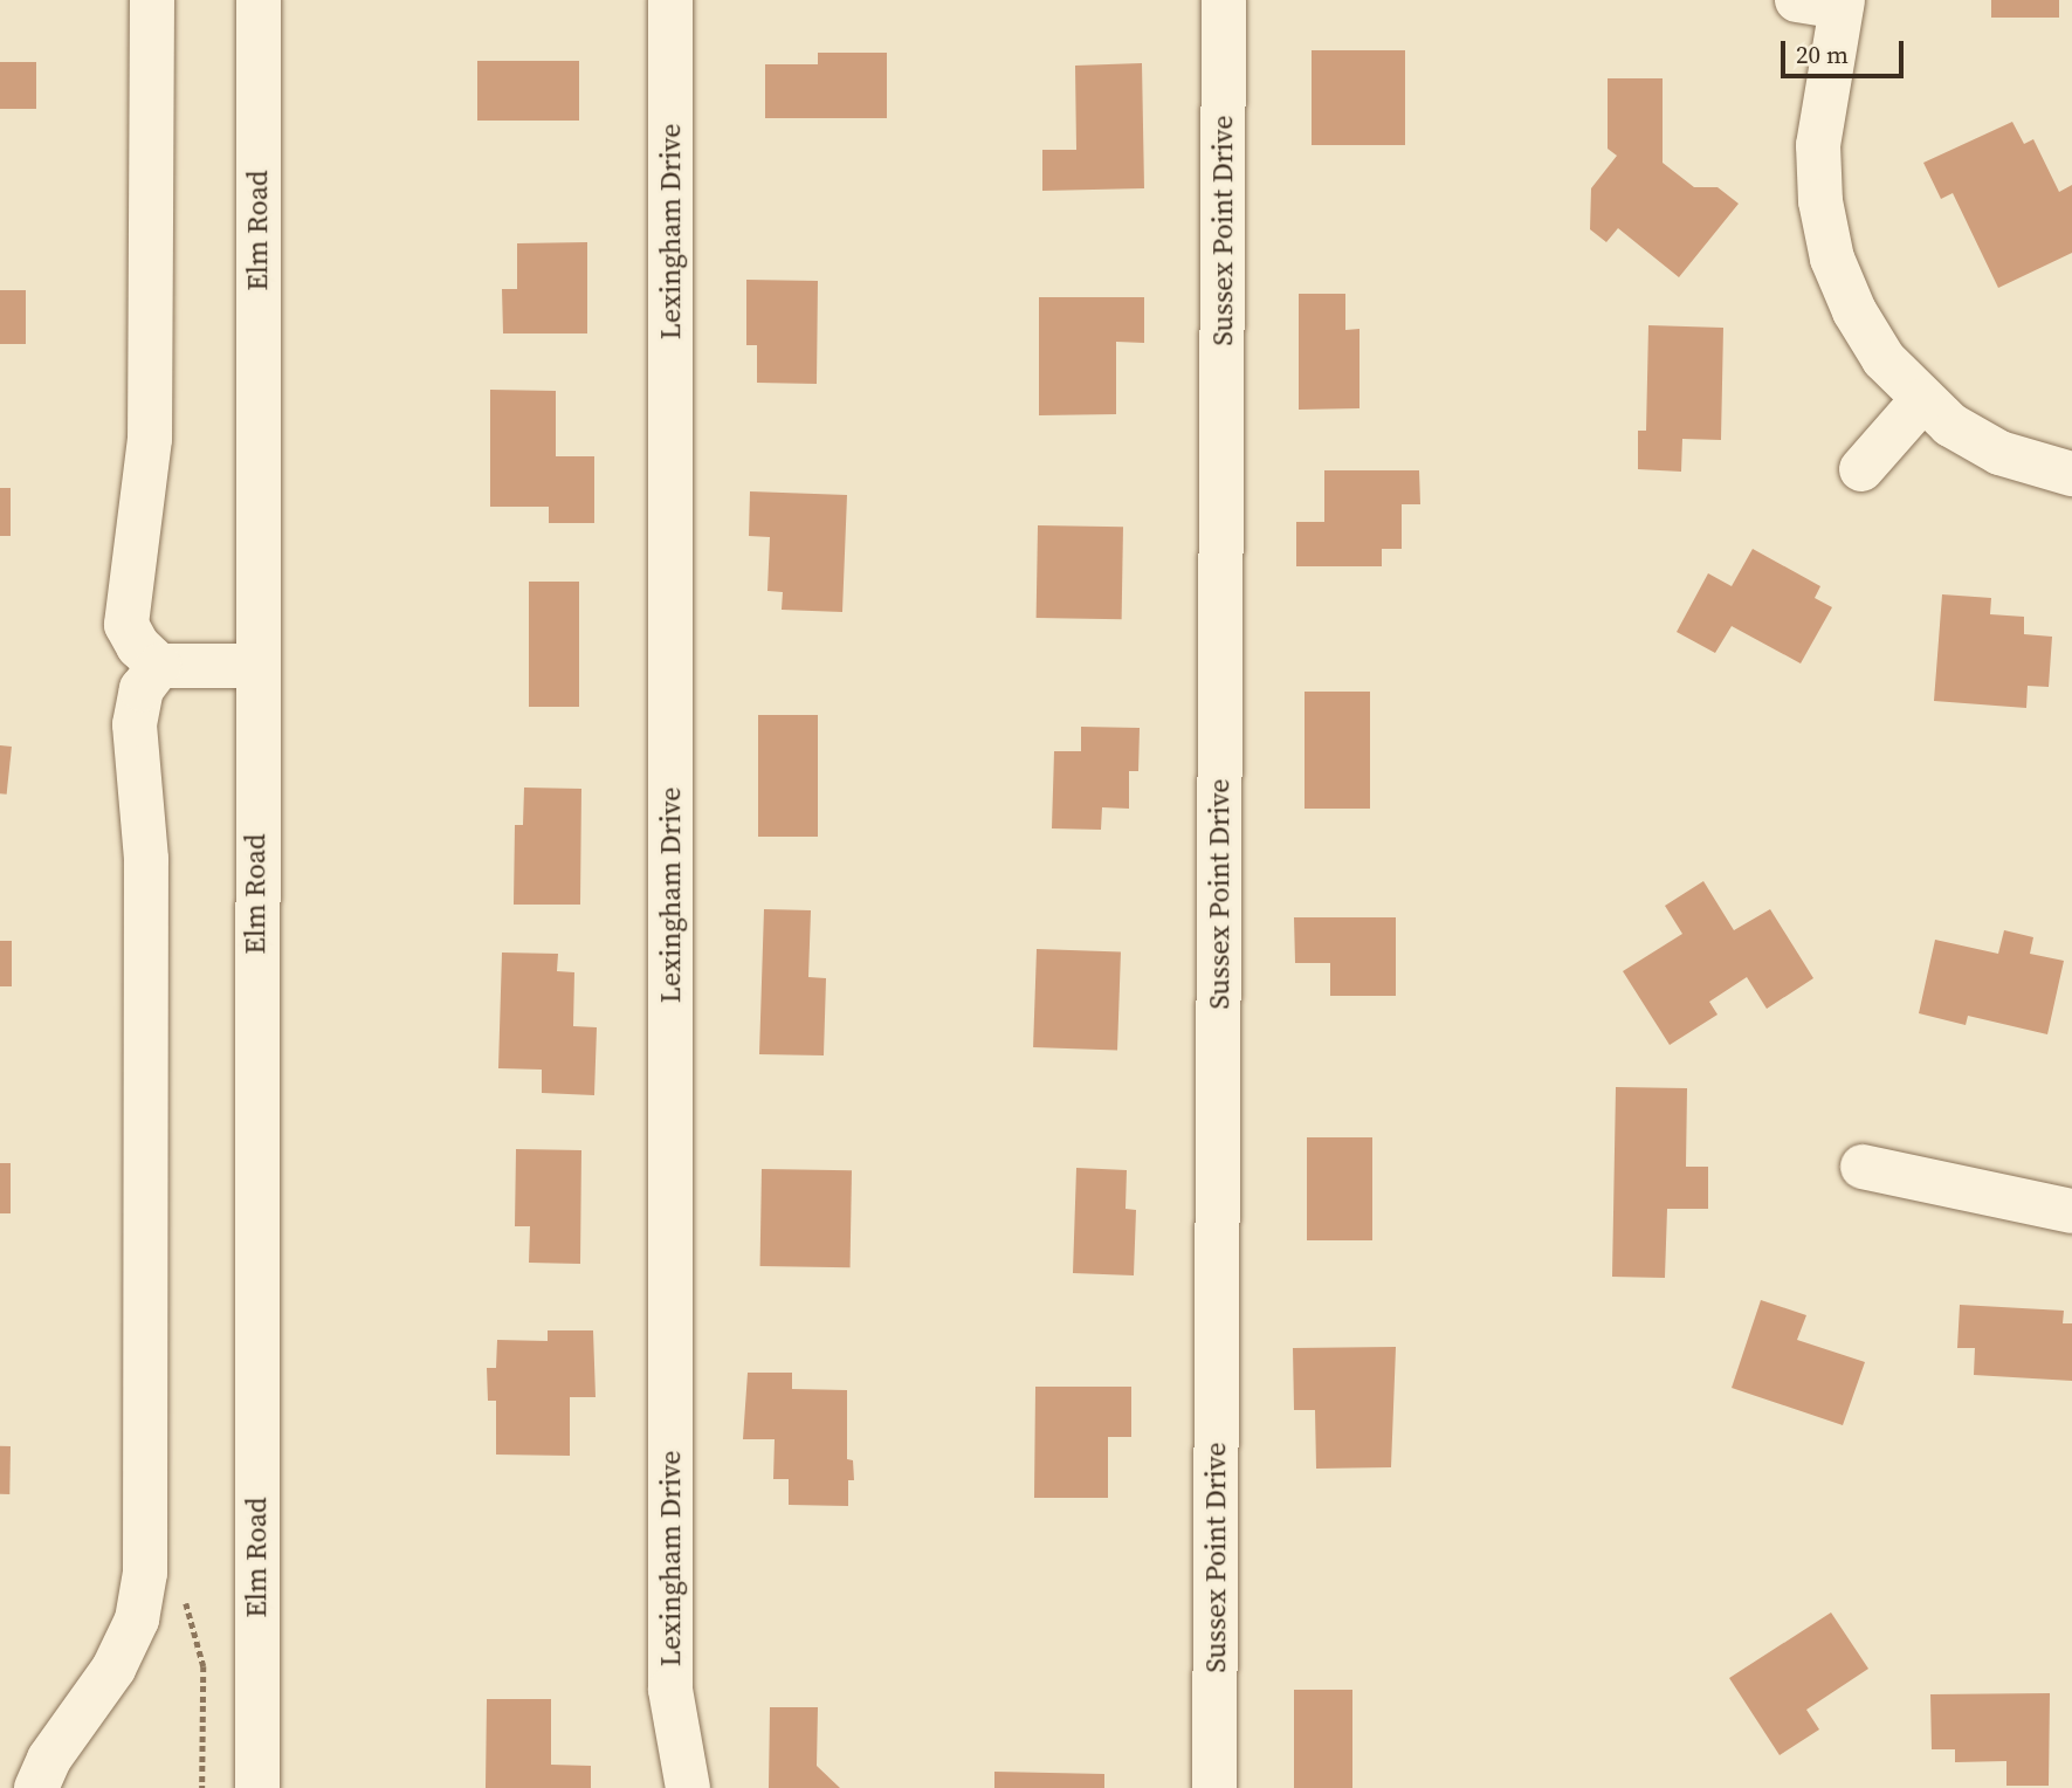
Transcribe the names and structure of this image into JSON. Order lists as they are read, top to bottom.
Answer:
{
  "streets": {
    "street": ["Elm Road", "Sussex Point Drive", "Lexingham Drive"]
  },
  "scale_bar": "20 m"
}
